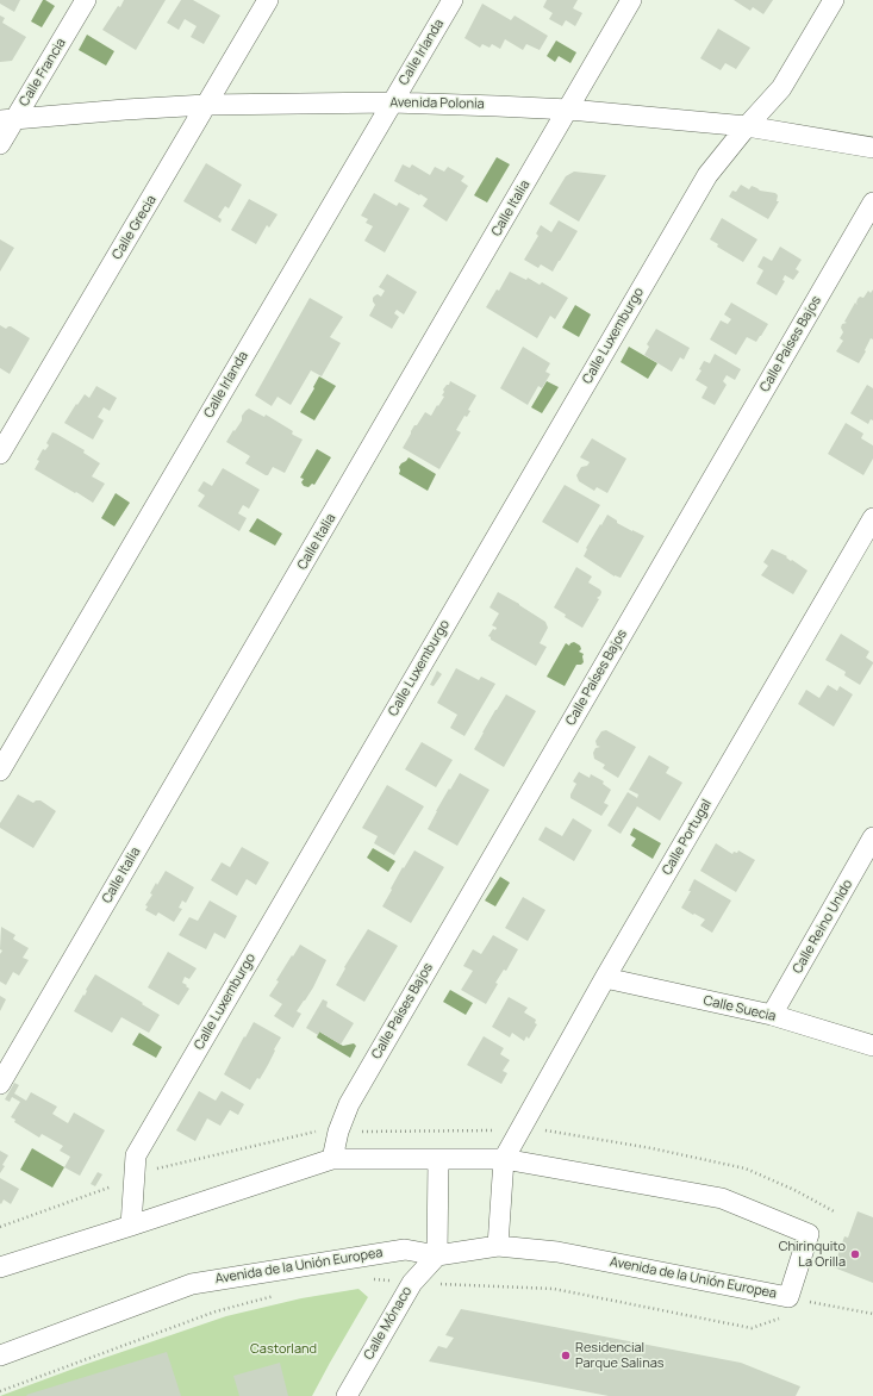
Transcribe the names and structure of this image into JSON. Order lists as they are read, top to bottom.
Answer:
{
  "streets": {
    "street": [
      "Calle Irlanda",
      "Calle Francia",
      "Avenida Polonia",
      "Calle Italia",
      "Calle Grecia",
      "Calle Luxemburgo",
      "Calle Países Bajos",
      "Calle Portugal",
      "Calle Reino Unido",
      "Calle Suecia",
      "Avenida de la Unión Europea",
      "Calle Mónaco"
    ]
  },
  "crossings": [
    ["Calle Irlanda", "Avenida Polonia"],
    ["Calle Francia", "Avenida Polonia"],
    ["Avenida Polonia", "Calle Italia"],
    ["Avenida Polonia", "Calle Grecia"],
    ["Avenida Polonia", "Calle Luxemburgo"],
    ["Calle Luxemburgo", "Avenida de la Unión Europea"],
    ["Calle Países Bajos", "Avenida de la Unión Europea"],
    ["Calle Portugal", "Calle Suecia"],
    ["Calle Portugal", "Avenida de la Unión Europea"],
    ["Calle Reino Unido", "Calle Suecia"],
    ["Avenida de la Unión Europea", "Calle Mónaco"]
  ],
  "parks": ["Castorland"],
  "places": ["Chirinquito La Orilla", "Residencial Parque Salinas"]
}
